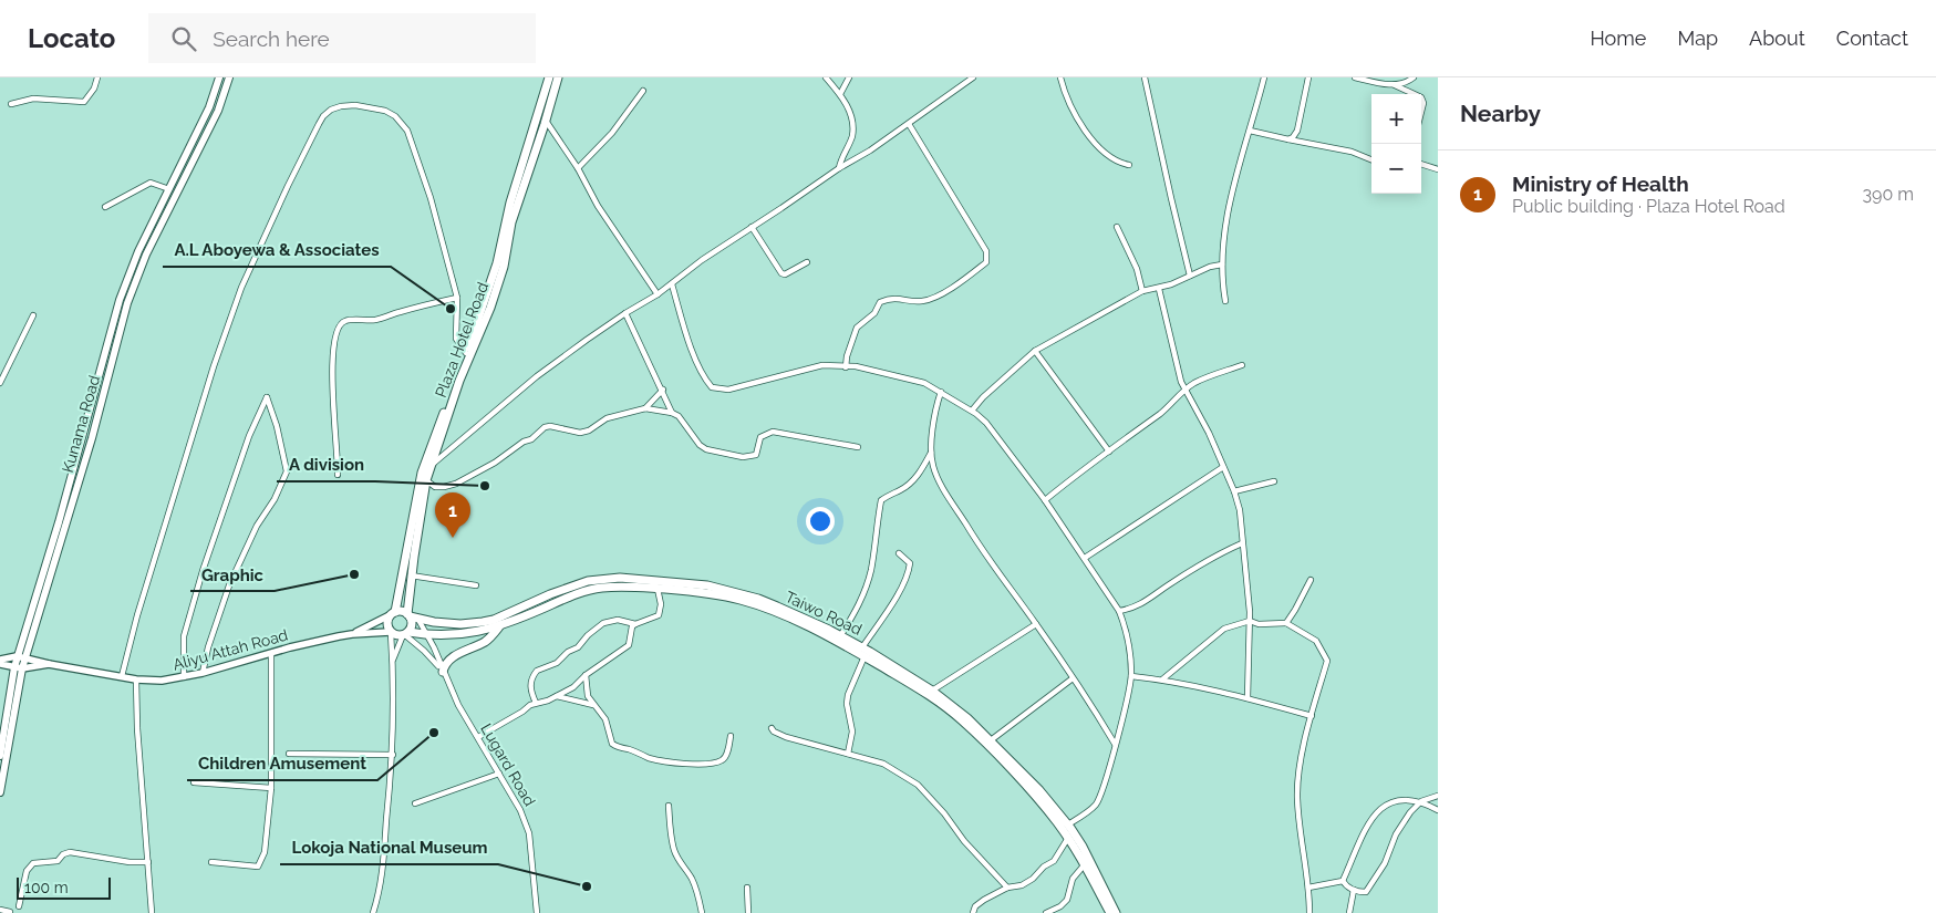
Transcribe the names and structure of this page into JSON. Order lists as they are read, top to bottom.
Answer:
{
  "streets": {
    "main road": ["Plaza Hotel Road", "Kunama Road", "Taiwo Road"],
    "street": ["Aliyu Attah Road", "Lugard Road"]
  },
  "crossings": [
    ["Plaza Hotel Road", "Taiwo Road"],
    ["Kunama Road", "Aliyu Attah Road"],
    ["Taiwo Road", "Lugard Road"]
  ],
  "places": [
    "A.L Aboyewa & Associates",
    "A division",
    "Graphic",
    "Children Amusement",
    "Lokoja National Museum"
  ],
  "scale_bar": "100 m",
  "page": {
    "header": "Locato",
    "search": "Search here",
    "nav": [
      "Home",
      "Map",
      "About",
      "Contact"
    ],
    "heading": "Nearby",
    "map_buttons": ["+", "−"],
    "list": [
      {
        "mark": "1",
        "name": "Ministry of Health",
        "note": "Public building · Plaza Hotel Road",
        "value": "390 m"
      }
    ],
    "pins": "1",
    "scale": "100 m"
  }
}
